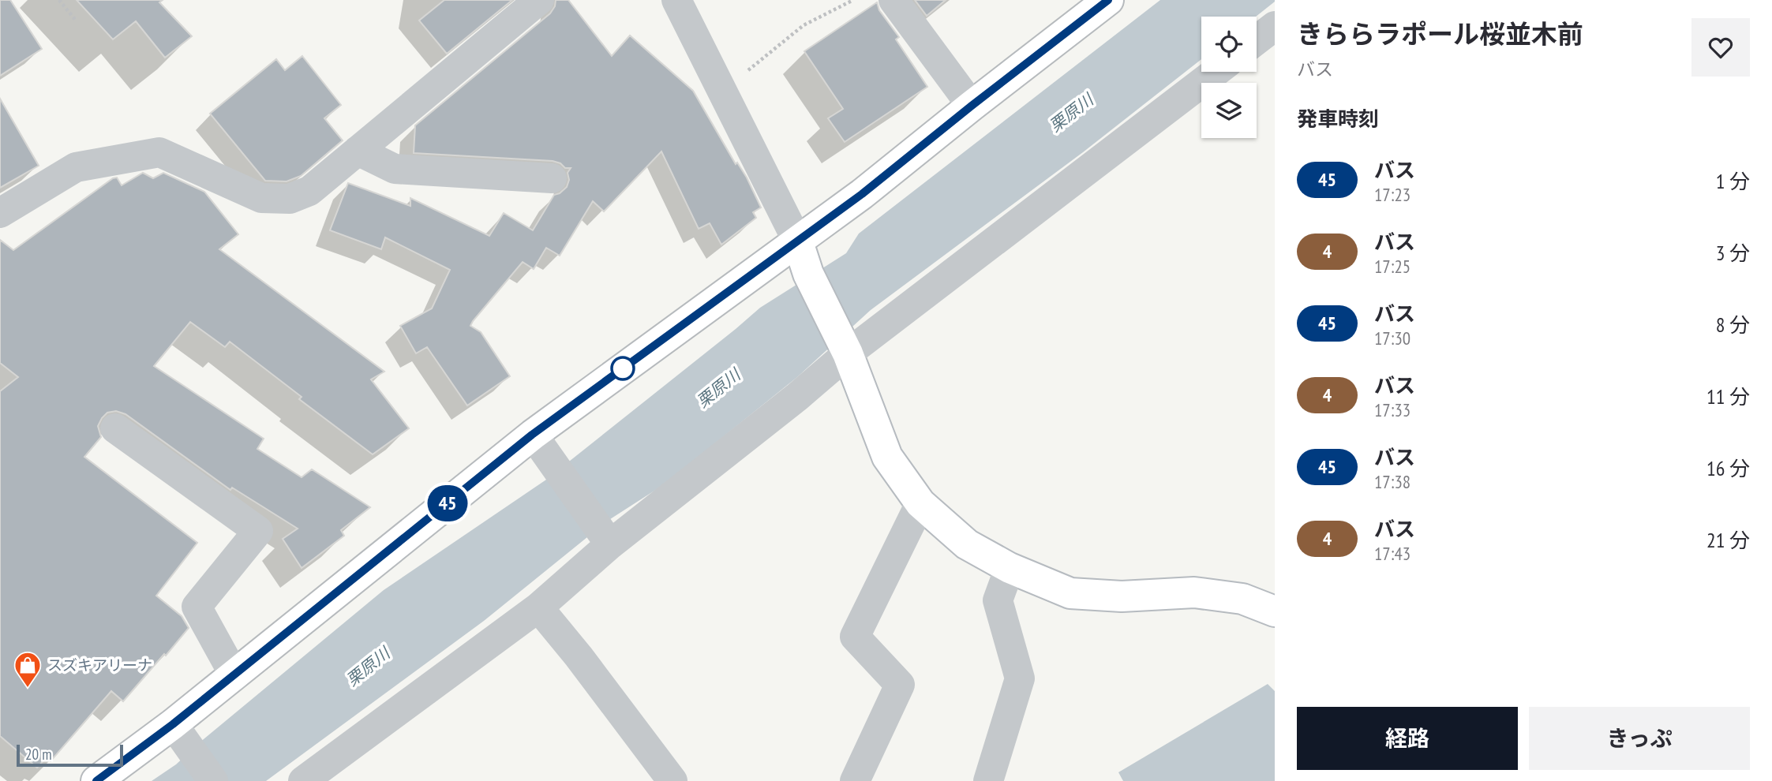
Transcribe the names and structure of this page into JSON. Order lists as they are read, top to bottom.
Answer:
{
  "water": ["栗原川"],
  "places": {
    "shop": ["スズキアリーナ"]
  },
  "lines": ["bus line 45"],
  "scale_bar": "20 m",
  "page": {
    "on_map": "45",
    "heading": [
      ["きららラポール桜並木前", "バス"],
      "発車時刻"
    ],
    "list": [
      {
        "mark": "45",
        "name": "バス",
        "note": "17:23",
        "value": "1 分"
      },
      {
        "mark": "4",
        "name": "バス",
        "note": "17:25",
        "value": "3 分"
      },
      {
        "mark": "45",
        "name": "バス",
        "note": "17:30",
        "value": "8 分"
      },
      {
        "mark": "4",
        "name": "バス",
        "note": "17:33",
        "value": "11 分"
      },
      {
        "mark": "45",
        "name": "バス",
        "note": "17:38",
        "value": "16 分"
      },
      {
        "mark": "4",
        "name": "バス",
        "note": "17:43",
        "value": "21 分"
      }
    ],
    "buttons": ["経路", "きっぷ"],
    "scale": "20 m"
  }
}
